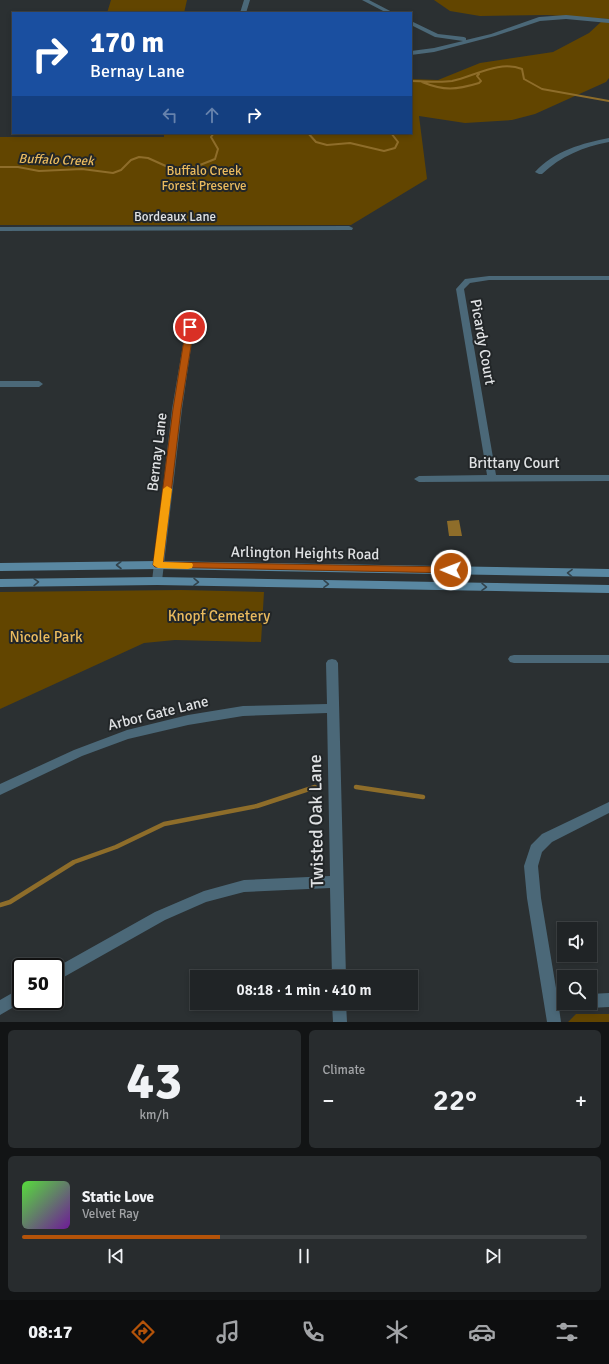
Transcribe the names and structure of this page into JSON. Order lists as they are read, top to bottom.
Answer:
{
  "streets": {
    "main road": ["Arlington Heights Road"],
    "street": [
      "Bordeaux Lane",
      "Picardy Court",
      "Bernay Lane",
      "Brittany Court",
      "Arbor Gate Lane",
      "Twisted Oak Lane"
    ]
  },
  "crossings": [
    ["Picardy Court", "Brittany Court"],
    ["Bernay Lane", "Arlington Heights Road"],
    ["Arbor Gate Lane", "Twisted Oak Lane"]
  ],
  "water": ["Buffalo Creek"],
  "parks": ["Buffalo Creek Forest Preserve", "Knopf Cemetery", "Nicole Park"],
  "page": {
    "turn": ["170 m", "Bernay Lane"],
    "limit": "50",
    "trip": "08:18 · 1 min · 410 m",
    "tile": [
      ["43", "km/h"],
      "Climate"
    ],
    "heat": ["−", "22°", "+"],
    "song": ["Static Love", "Velvet Ray"],
    "tabs": "08:17"
  }
}
